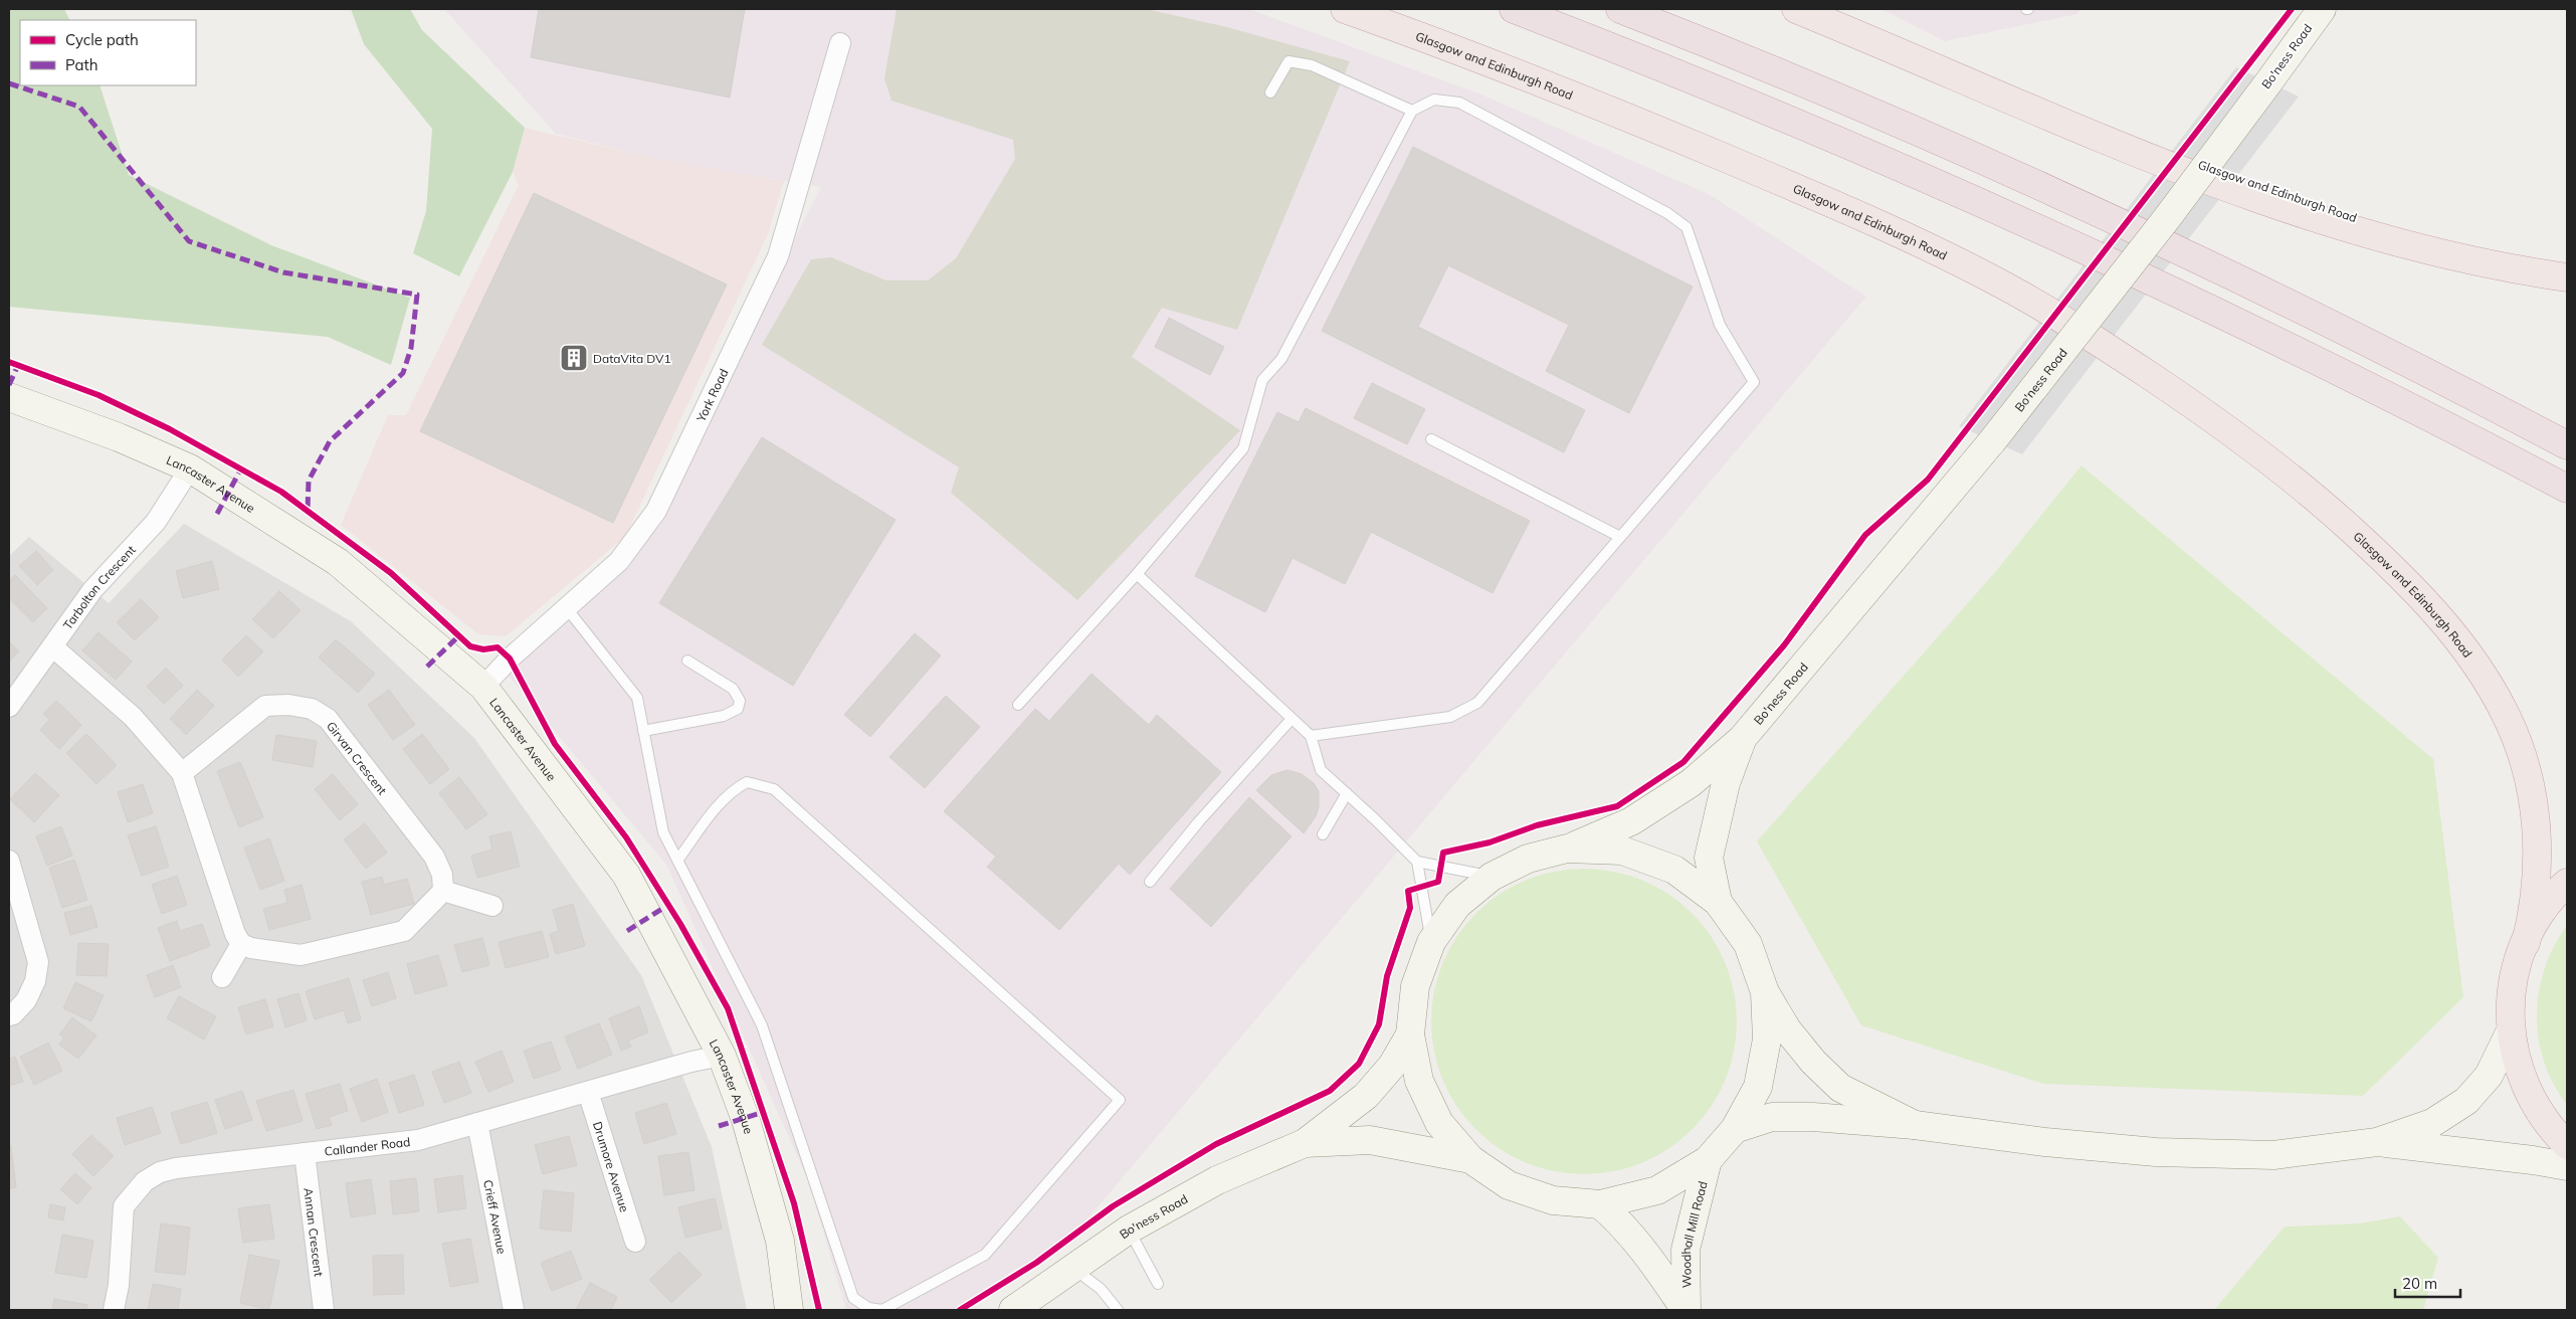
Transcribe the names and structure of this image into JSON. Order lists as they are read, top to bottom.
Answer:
{
  "streets": {
    "highway": ["Glasgow and Edinburgh Road"],
    "main road": ["Bo'ness Road", "Lancaster Avenue", "Woodhall Mill Road"],
    "street": [
      "York Road",
      "Tarbolton Crescent",
      "Girvan Crescent",
      "Callander Road",
      "Drumore Avenue",
      "Crieff Avenue",
      "Annan Crescent"
    ]
  },
  "crossings": [
    ["York Road", "Lancaster Avenue"],
    ["Lancaster Avenue", "Tarbolton Crescent"],
    ["Lancaster Avenue", "Callander Road"],
    ["Callander Road", "Drumore Avenue"],
    ["Callander Road", "Crieff Avenue"],
    ["Callander Road", "Annan Crescent"]
  ],
  "places": {
    "building": ["DataVita DV1"]
  },
  "legend": ["Cycle path", "Path"],
  "scale_bar": "20 m"
}
